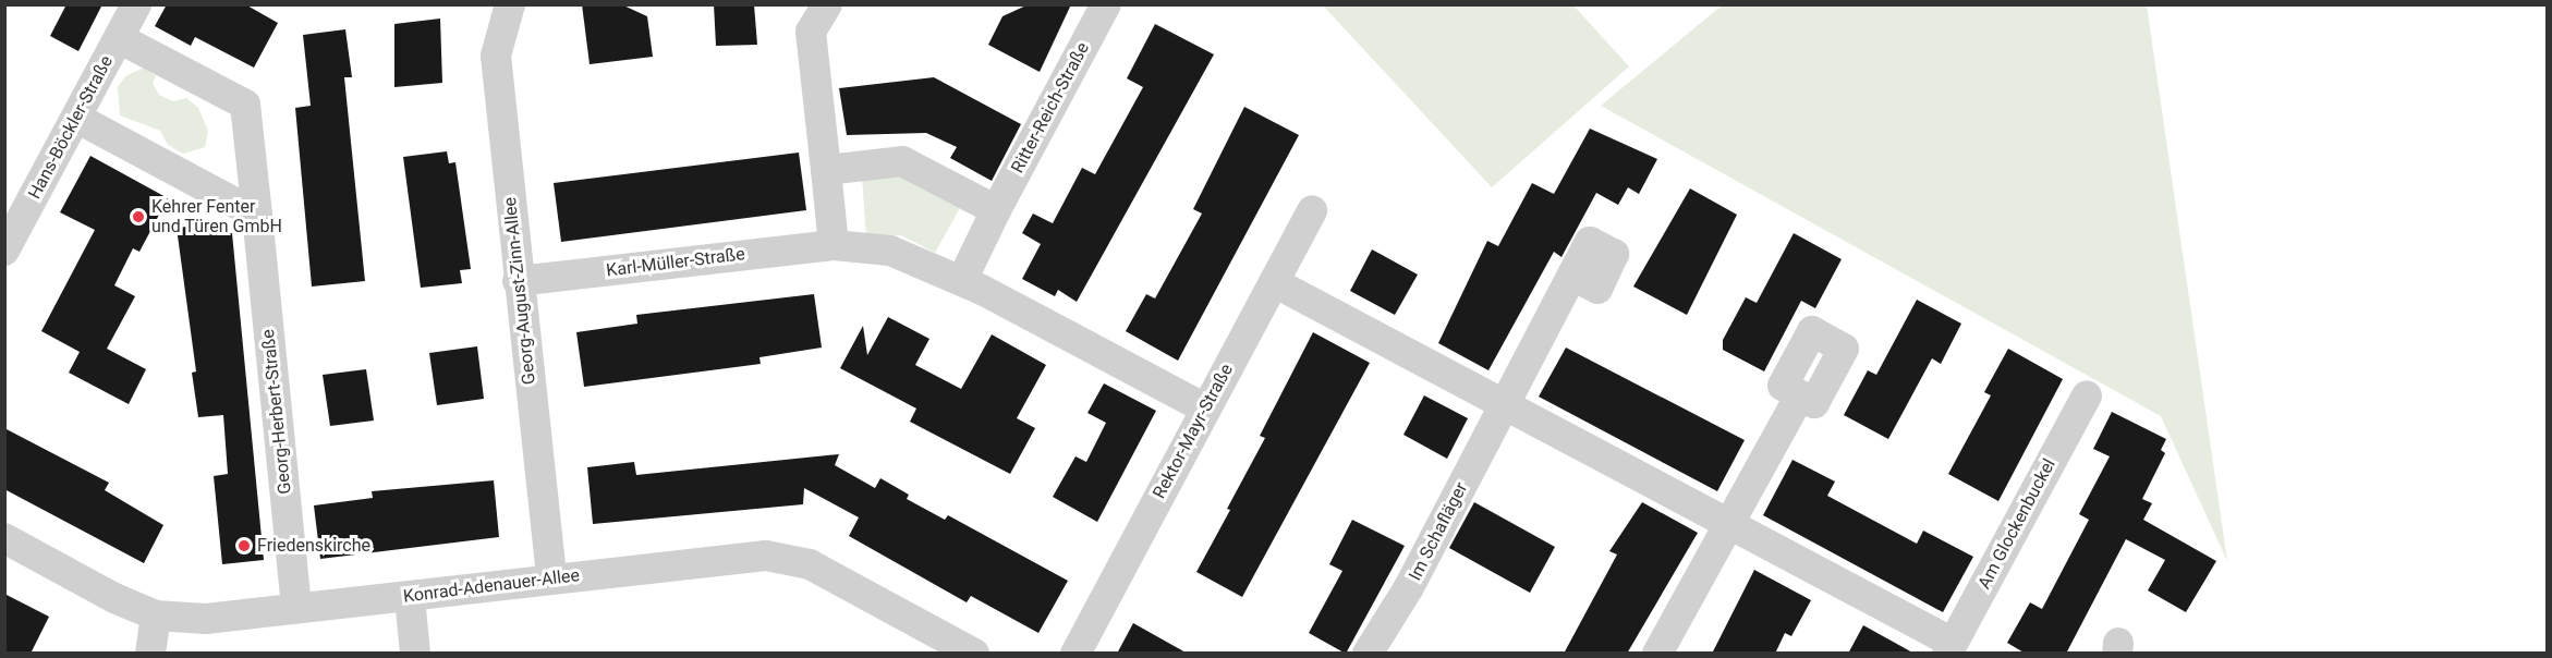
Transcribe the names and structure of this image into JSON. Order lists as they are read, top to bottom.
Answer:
{
  "streets": {
    "street": [
      "Ritter-Reich-Straße",
      "Hans-Böckler-Straße",
      "Karl-Müller-Straße",
      "Georg-August-Zinn-Allee",
      "Georg-Herbert-Straße",
      "Rektor-Mayr-Straße",
      "Am Glockenbuckel",
      "Im Schafläger",
      "Konrad-Adenauer-Allee"
    ]
  },
  "crossings": [
    ["Hans-Böckler-Straße", "Georg-Herbert-Straße"],
    ["Karl-Müller-Straße", "Georg-August-Zinn-Allee"],
    ["Karl-Müller-Straße", "Rektor-Mayr-Straße"],
    ["Georg-August-Zinn-Allee", "Konrad-Adenauer-Allee"],
    ["Georg-Herbert-Straße", "Konrad-Adenauer-Allee"]
  ],
  "places": ["Kehrer Fenter und Türen GmbH", "Friedenskirche"]
}
